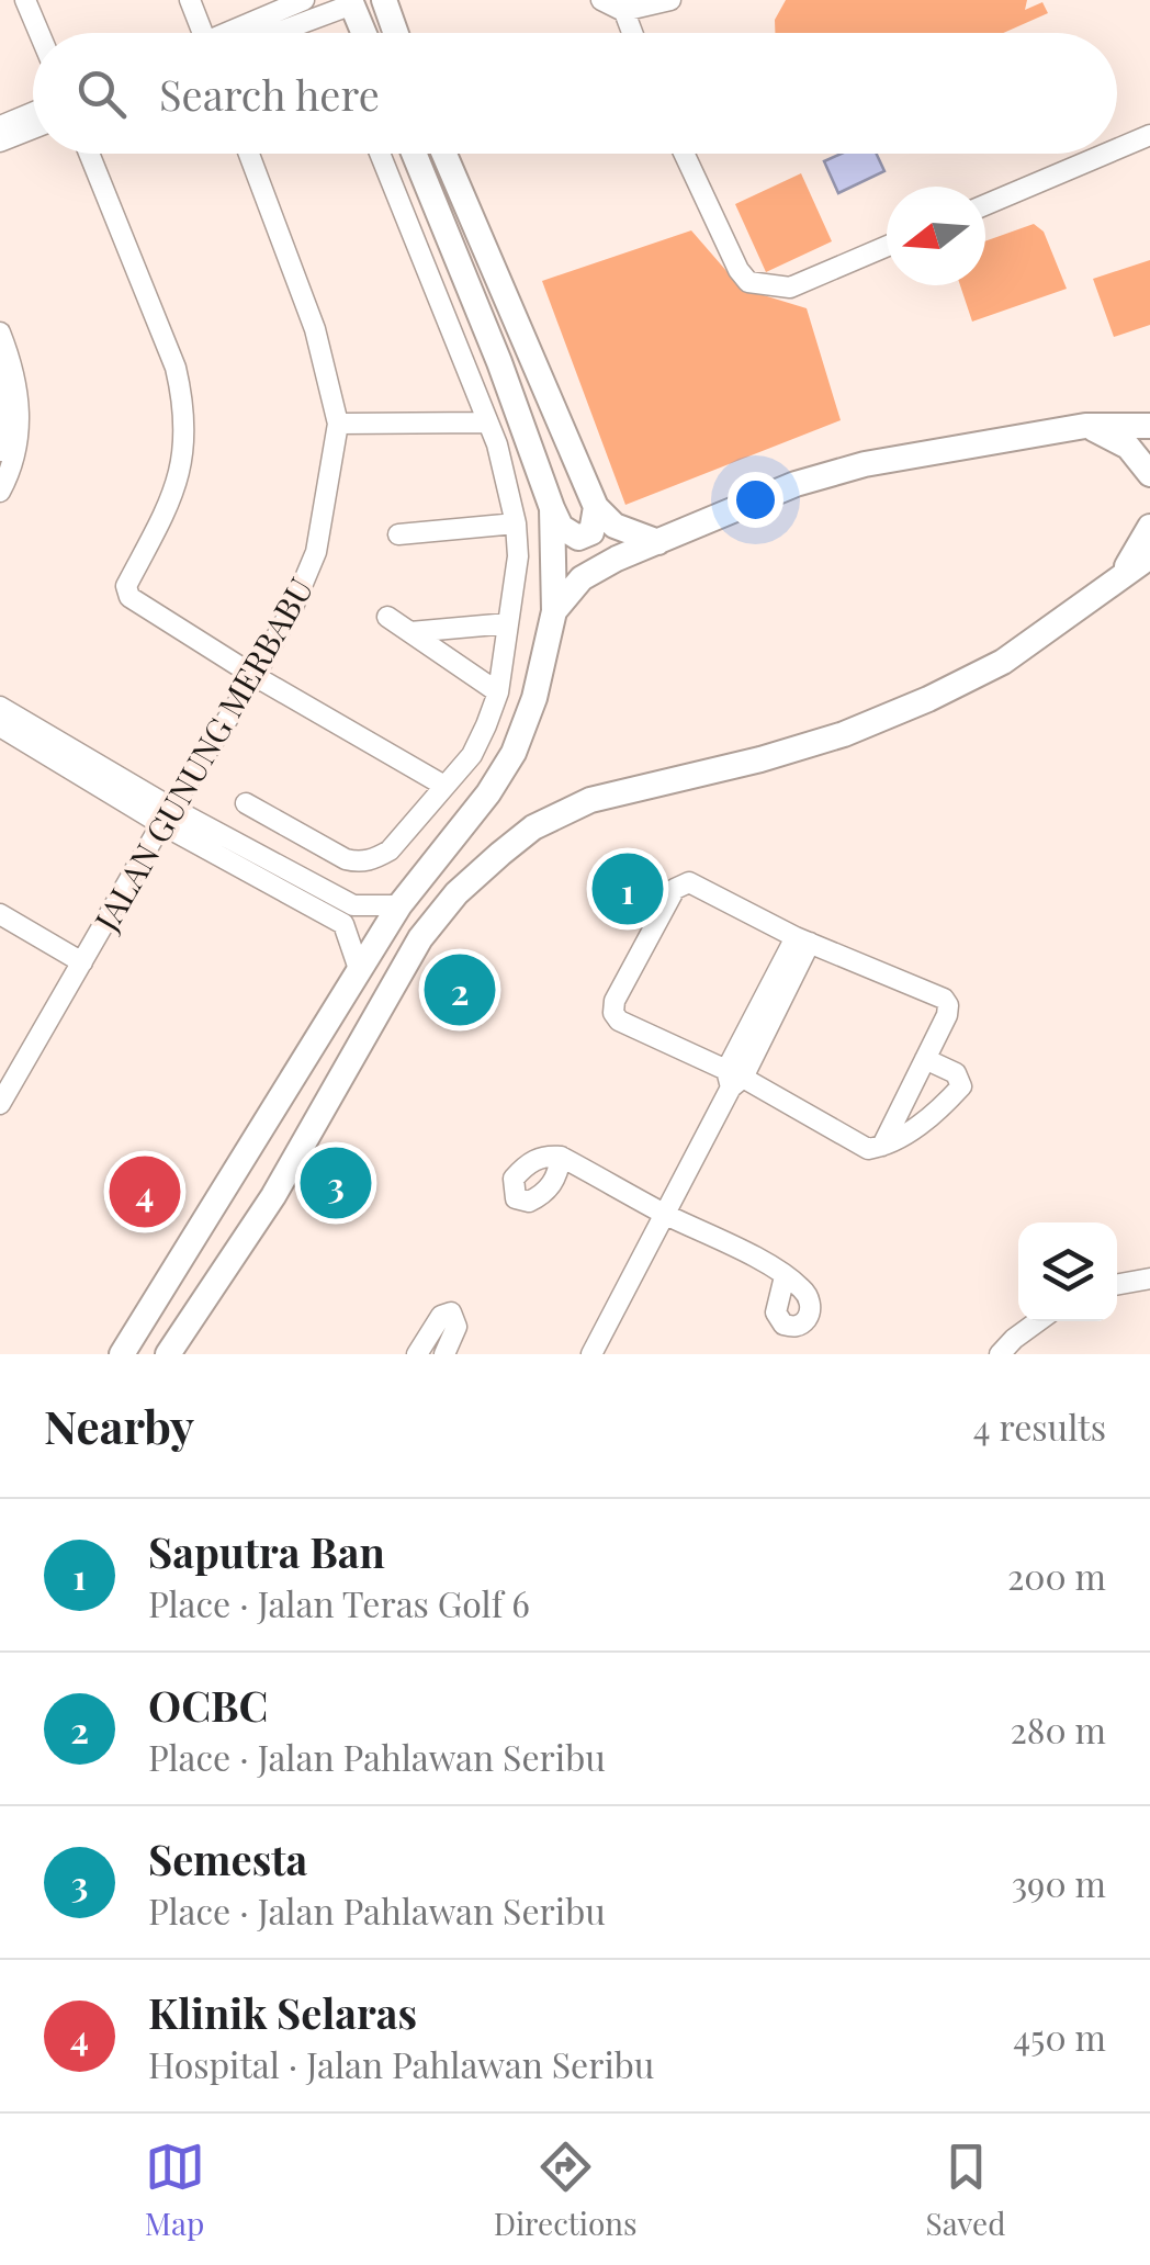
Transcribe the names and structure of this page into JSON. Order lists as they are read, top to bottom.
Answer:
{
  "streets": {
    "street": ["JALAN GUNUNG MERBABU"]
  },
  "north": "left",
  "page": {
    "search": "Search here",
    "pins": [
      "1",
      "2",
      "3",
      "4"
    ],
    "heading": ["Nearby", "4 results"],
    "list": [
      {
        "mark": "1",
        "name": "Saputra Ban",
        "note": "Place · Jalan Teras Golf 6",
        "value": "200 m"
      },
      {
        "mark": "2",
        "name": "OCBC",
        "note": "Place · Jalan Pahlawan Seribu",
        "value": "280 m"
      },
      {
        "mark": "3",
        "name": "Semesta",
        "note": "Place · Jalan Pahlawan Seribu",
        "value": "390 m"
      },
      {
        "mark": "4",
        "name": "Klinik Selaras",
        "note": "Hospital · Jalan Pahlawan Seribu",
        "value": "450 m"
      }
    ],
    "nav": ["Map", "Directions", "Saved"]
  }
}
